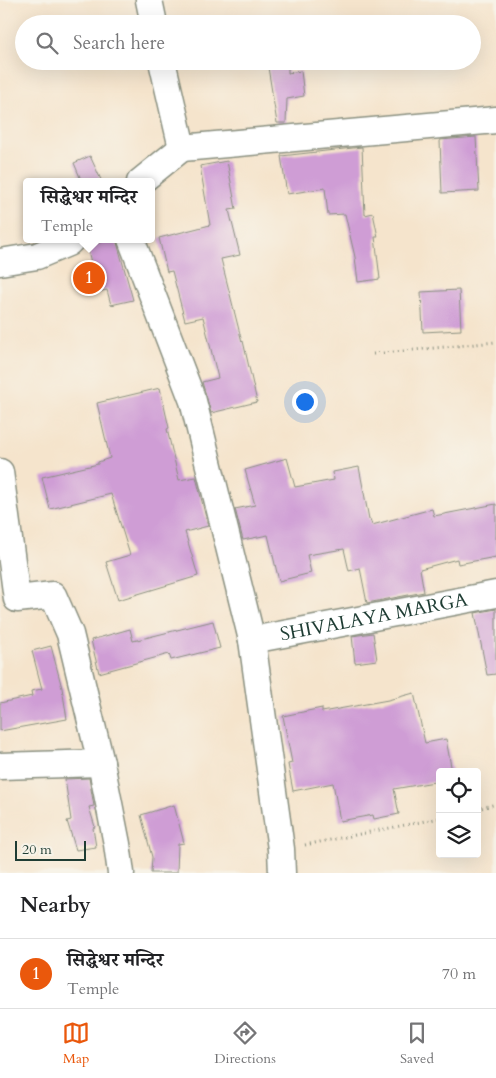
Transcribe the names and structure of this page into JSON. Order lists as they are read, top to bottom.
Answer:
{
  "streets": {
    "street": ["SHIVALAYA MARGA"]
  },
  "scale_bar": "20 m",
  "page": {
    "search": "Search here",
    "popup": ["सिद्धेश्वर मन्दिर", "Temple"],
    "pins": "1",
    "scale": "20 m",
    "heading": "Nearby",
    "list": [
      {
        "mark": "1",
        "name": "सिद्धेश्वर मन्दिर",
        "note": "Temple",
        "value": "70 m"
      }
    ],
    "nav": ["Map", "Directions", "Saved"]
  }
}
